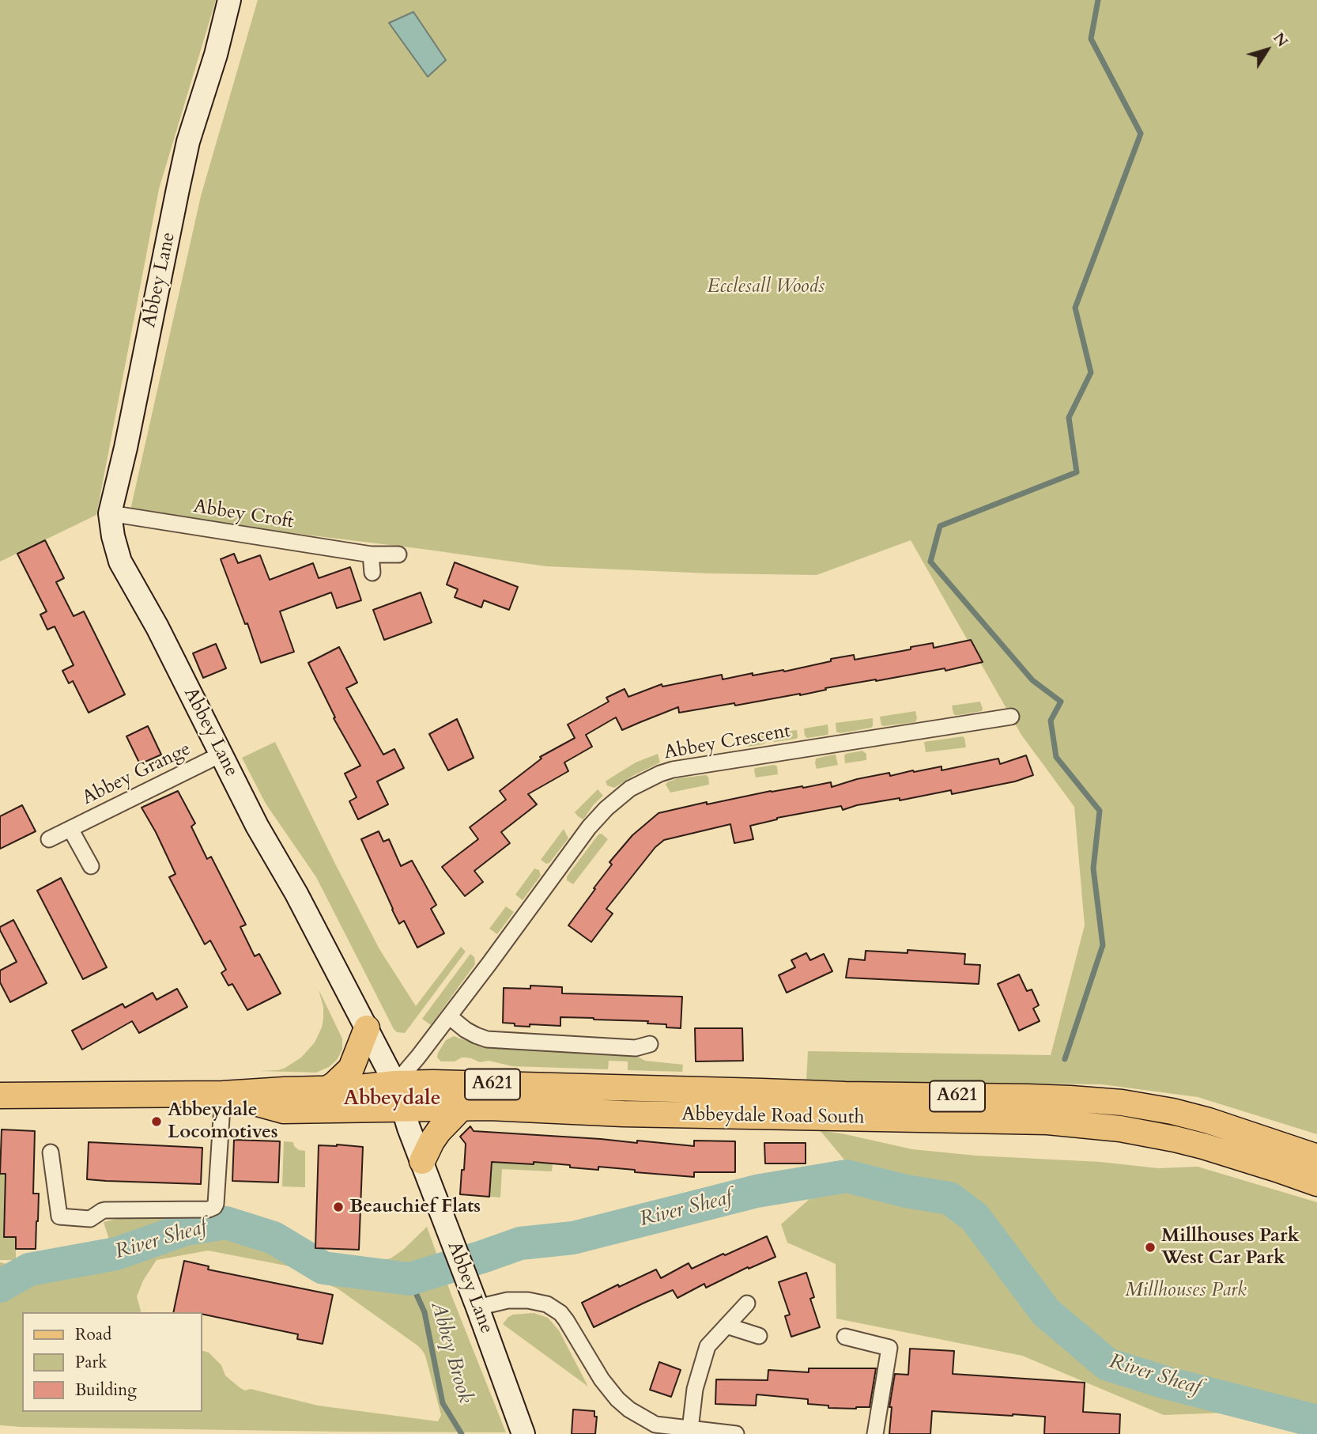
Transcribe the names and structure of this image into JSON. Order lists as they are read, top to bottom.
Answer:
{
  "streets": {
    "main road": ["Abbey Lane", "A621", "Abbeydale Road South"],
    "street": ["Abbey Croft", "Abbey Crescent", "Abbey Grange"]
  },
  "crossings": [
    ["Abbey Lane", "Abbey Croft"],
    ["Abbey Lane", "Abbey Crescent"],
    ["Abbey Lane", "Abbey Grange"],
    ["Abbey Lane", "Abbeydale Road South"],
    ["Abbey Crescent", "Abbeydale Road South"]
  ],
  "districts": ["Abbeydale"],
  "water": ["River Sheaf", "Abbey Brook"],
  "parks": ["Ecclesall Woods", "Millhouses Park"],
  "places": ["Abbeydale Locomotives", "Beauchief Flats", "Millhouses Park West Car Park"],
  "legend": ["Road", "Park", "Building"],
  "north": "top right"
}
